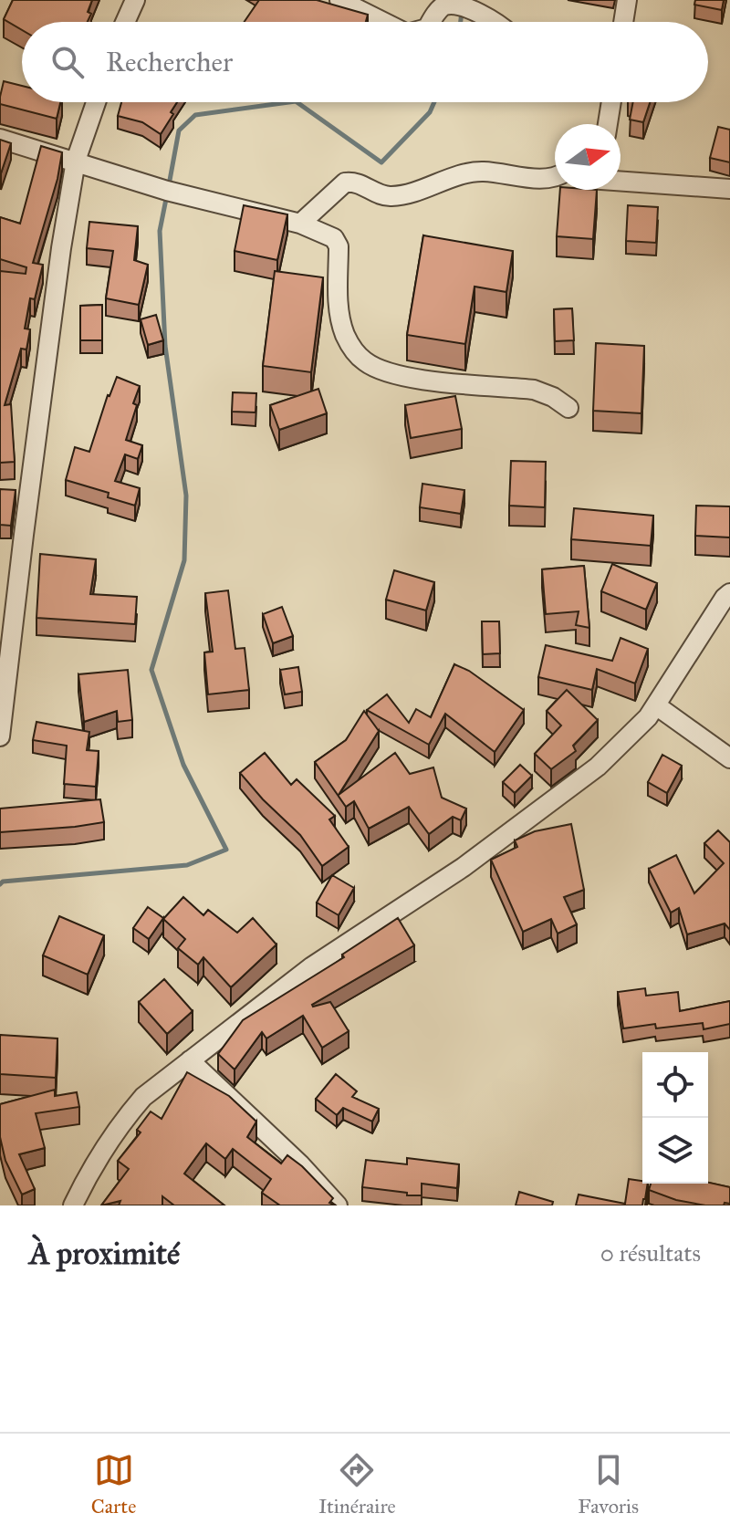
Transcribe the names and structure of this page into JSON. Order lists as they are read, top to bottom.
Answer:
{
  "north": "right",
  "page": {
    "search": "Rechercher",
    "heading": ["À proximité", "0 résultats"],
    "nav": ["Carte", "Itinéraire", "Favoris"]
  }
}
